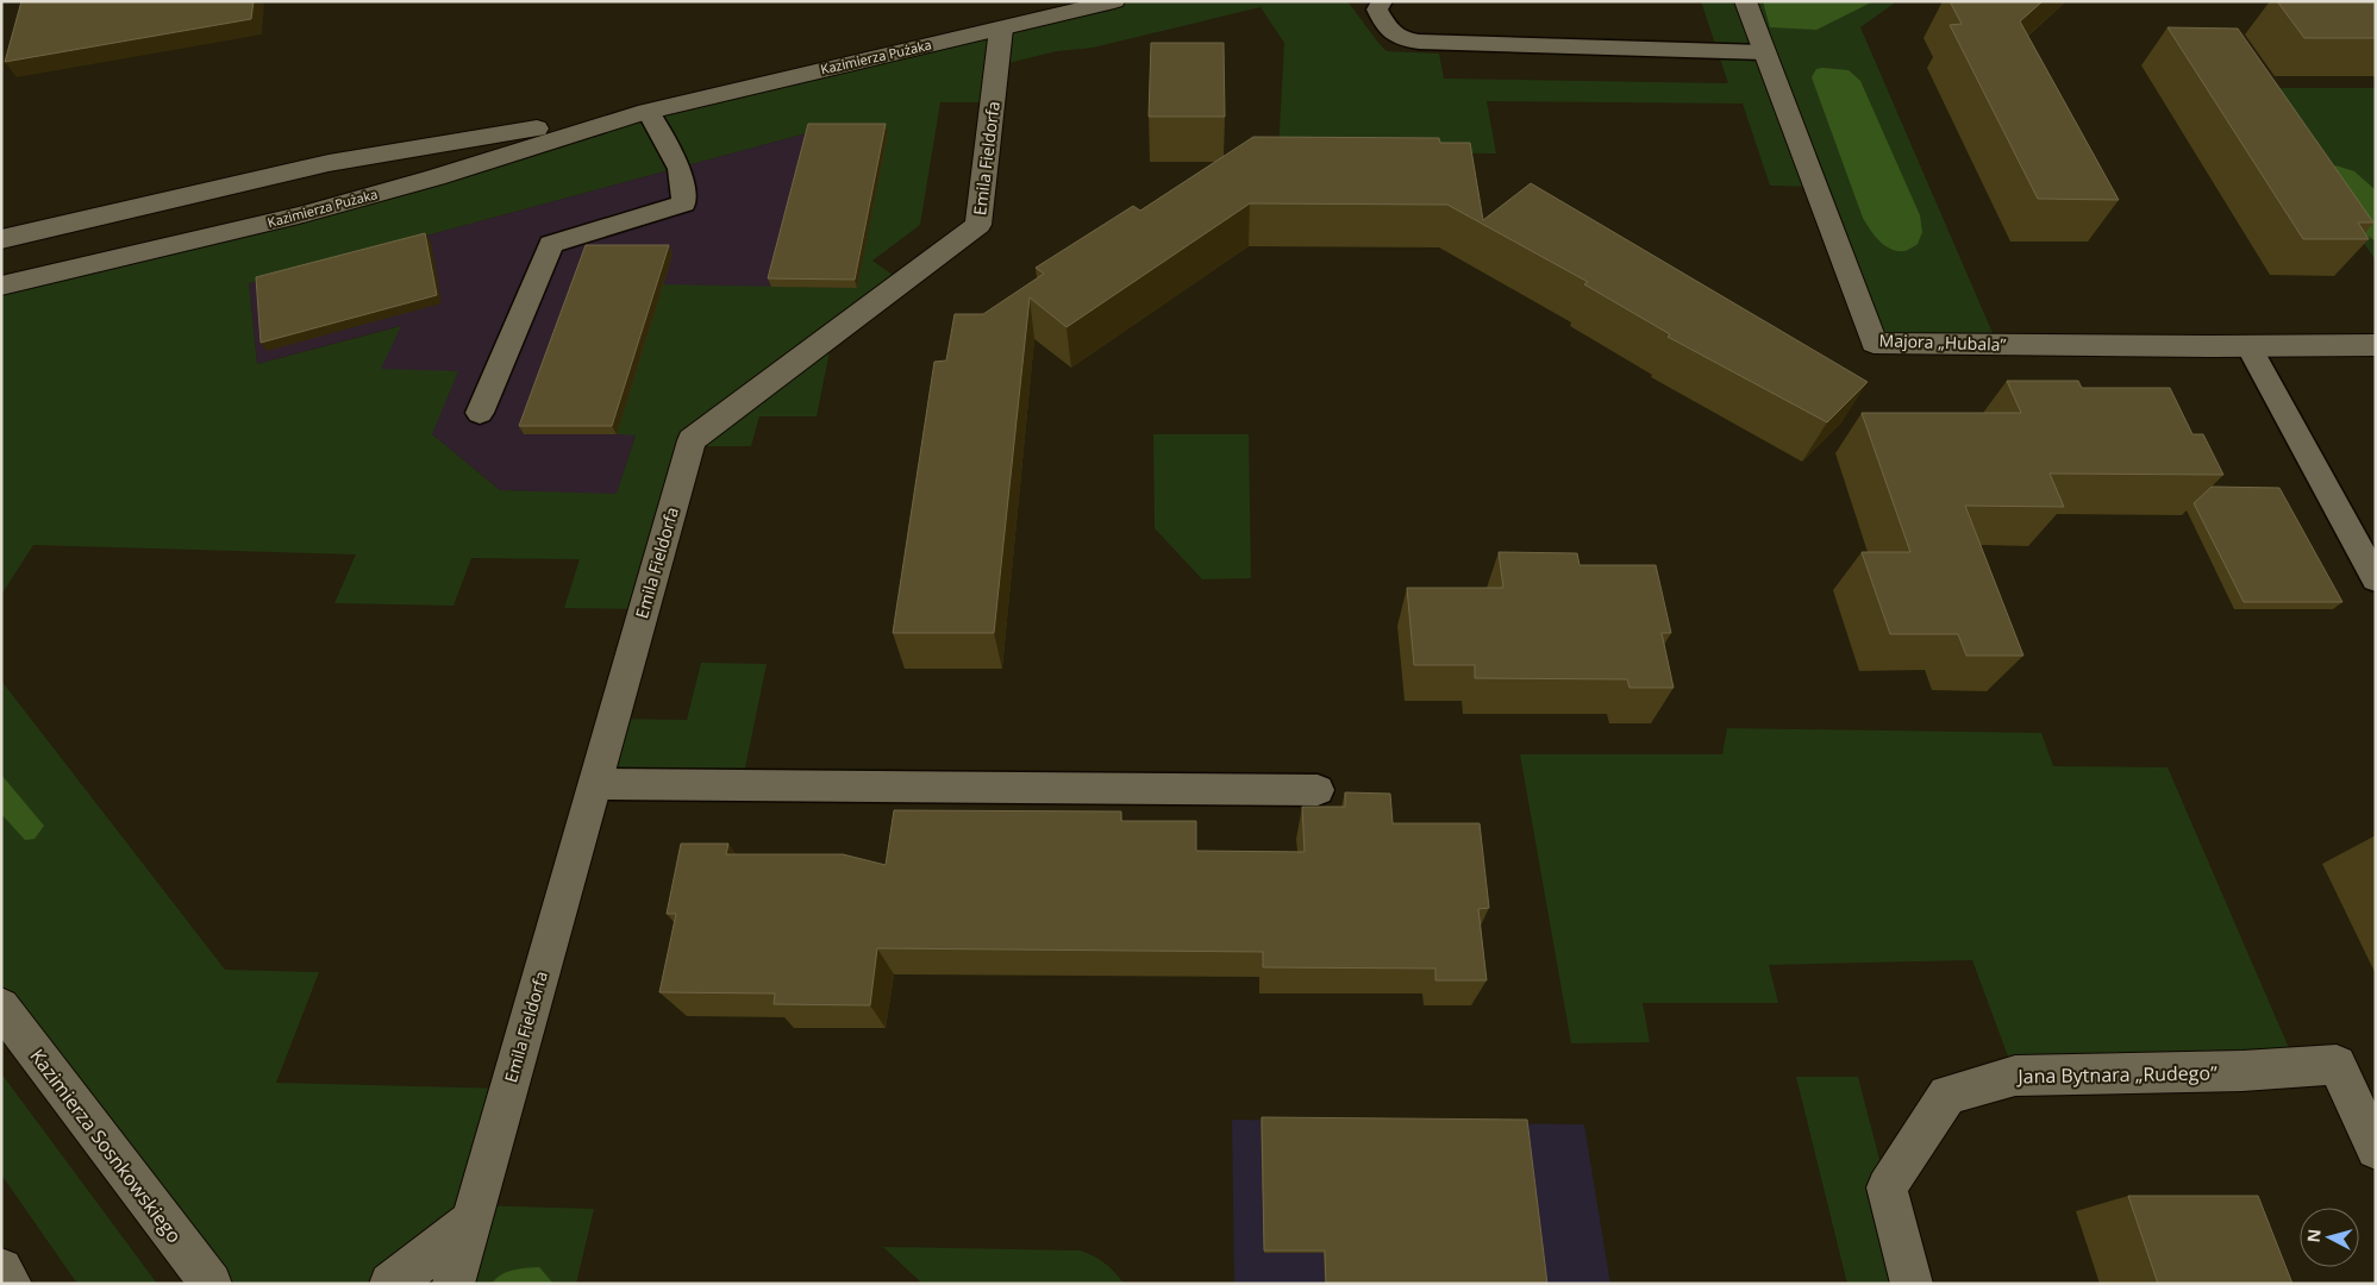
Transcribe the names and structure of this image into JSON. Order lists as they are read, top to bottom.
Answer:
{
  "streets": {
    "street": [
      "Kazimierza Pużaka",
      "Emila Fieldorfa",
      "Majora „Hubala”",
      "Jana Bytnara „Rudego”",
      "Kazimierza Sosnkowskiego"
    ]
  },
  "crossings": [
    ["Kazimierza Pużaka", "Emila Fieldorfa"]
  ],
  "north": "left"
}
